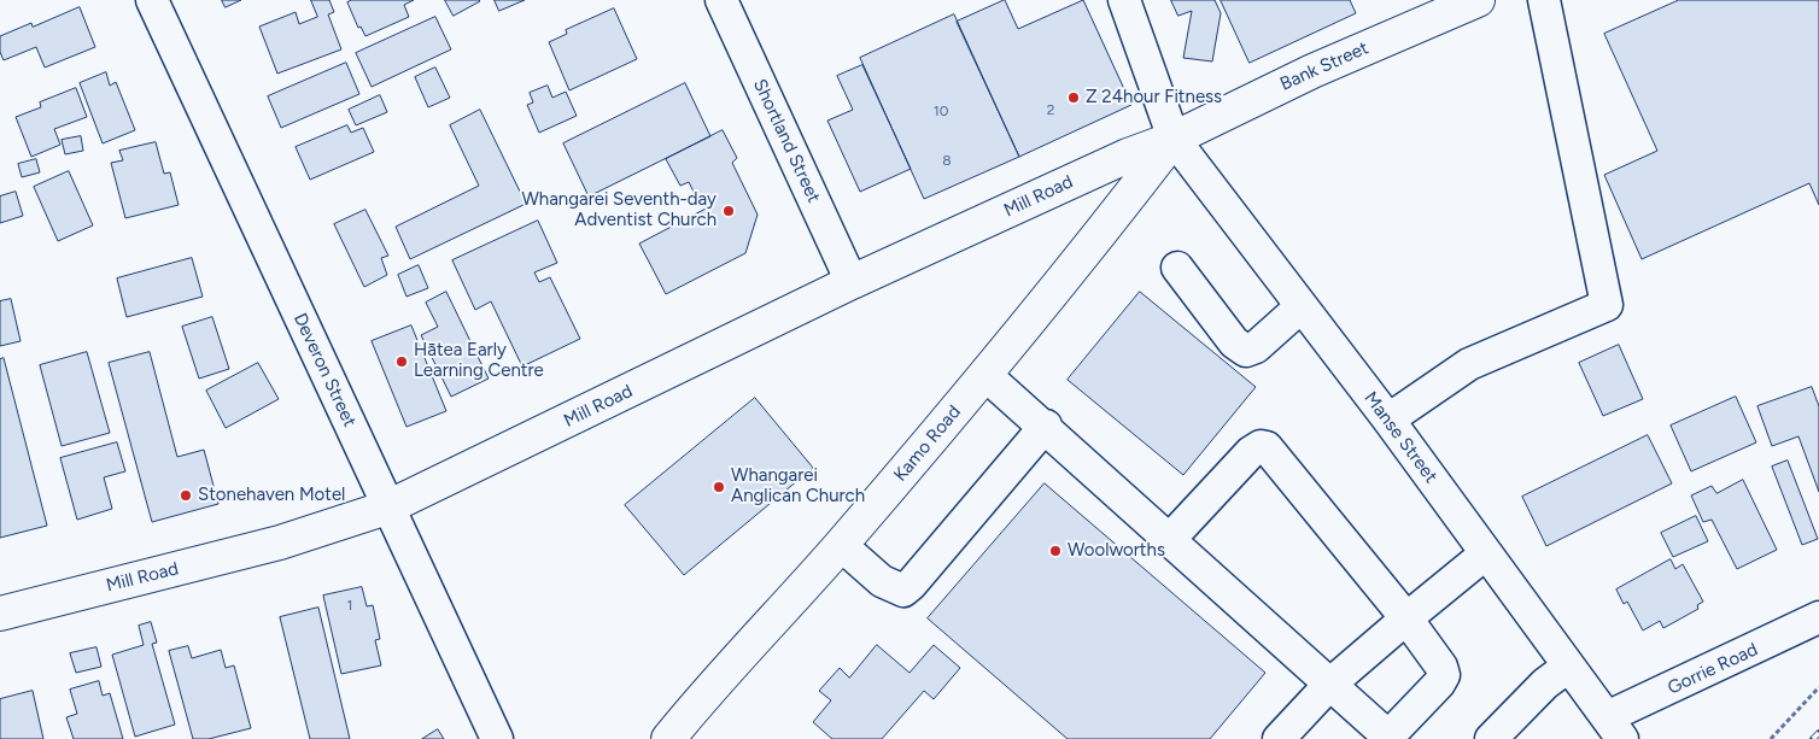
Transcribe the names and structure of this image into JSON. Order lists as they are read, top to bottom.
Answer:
{
  "streets": {
    "main road": ["Bank Street", "Mill Road", "Kamo Road"],
    "street": [
      "Shortland Street",
      "Deveron Street",
      "Manse Street",
      "Gorrie Road"
    ]
  },
  "crossings": [
    ["Bank Street", "Mill Road"],
    ["Bank Street", "Manse Street"],
    ["Bank Street", "Kamo Road"],
    ["Shortland Street", "Mill Road"],
    ["Mill Road", "Deveron Street"],
    ["Mill Road", "Manse Street"],
    ["Mill Road", "Kamo Road"],
    ["Manse Street", "Kamo Road"],
    ["Manse Street", "Gorrie Road"]
  ],
  "places": [
    "Z 24hour Fitness",
    "Whangarei Seventh-day Adventist Church",
    "Hātea Early Learning Centre",
    "Whangarei Anglican Church",
    "Stonehaven Motel",
    "Woolworths"
  ],
  "house_numbers": [
    "2",
    "10",
    "8",
    "1"
  ]
}
